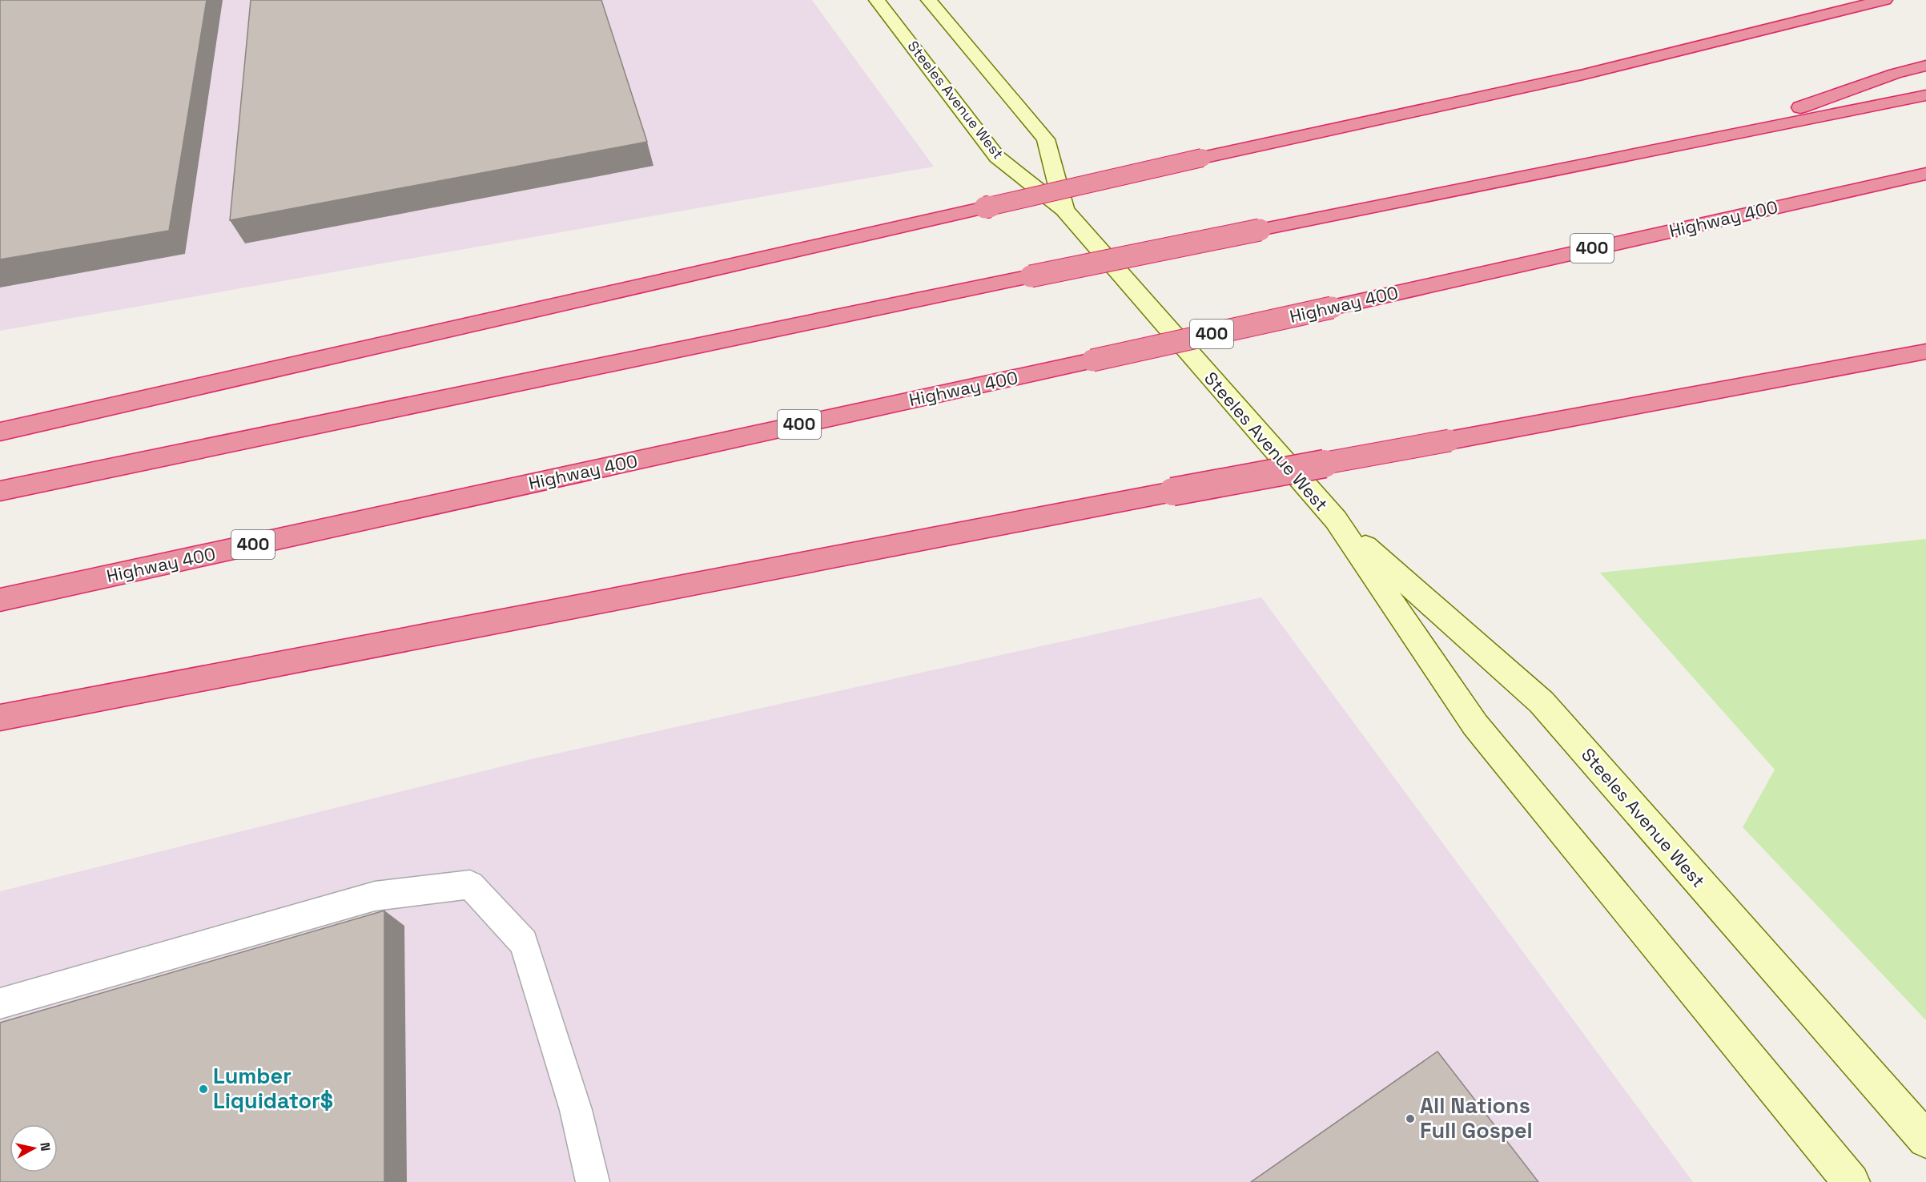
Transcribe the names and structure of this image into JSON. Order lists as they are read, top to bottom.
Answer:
{
  "streets": {
    "highway": ["Highway 400", "400"],
    "main road": ["Steeles Avenue West"]
  },
  "places": ["Lumber Liquidator$", "All Nations Full Gospel"],
  "north": "right"
}
